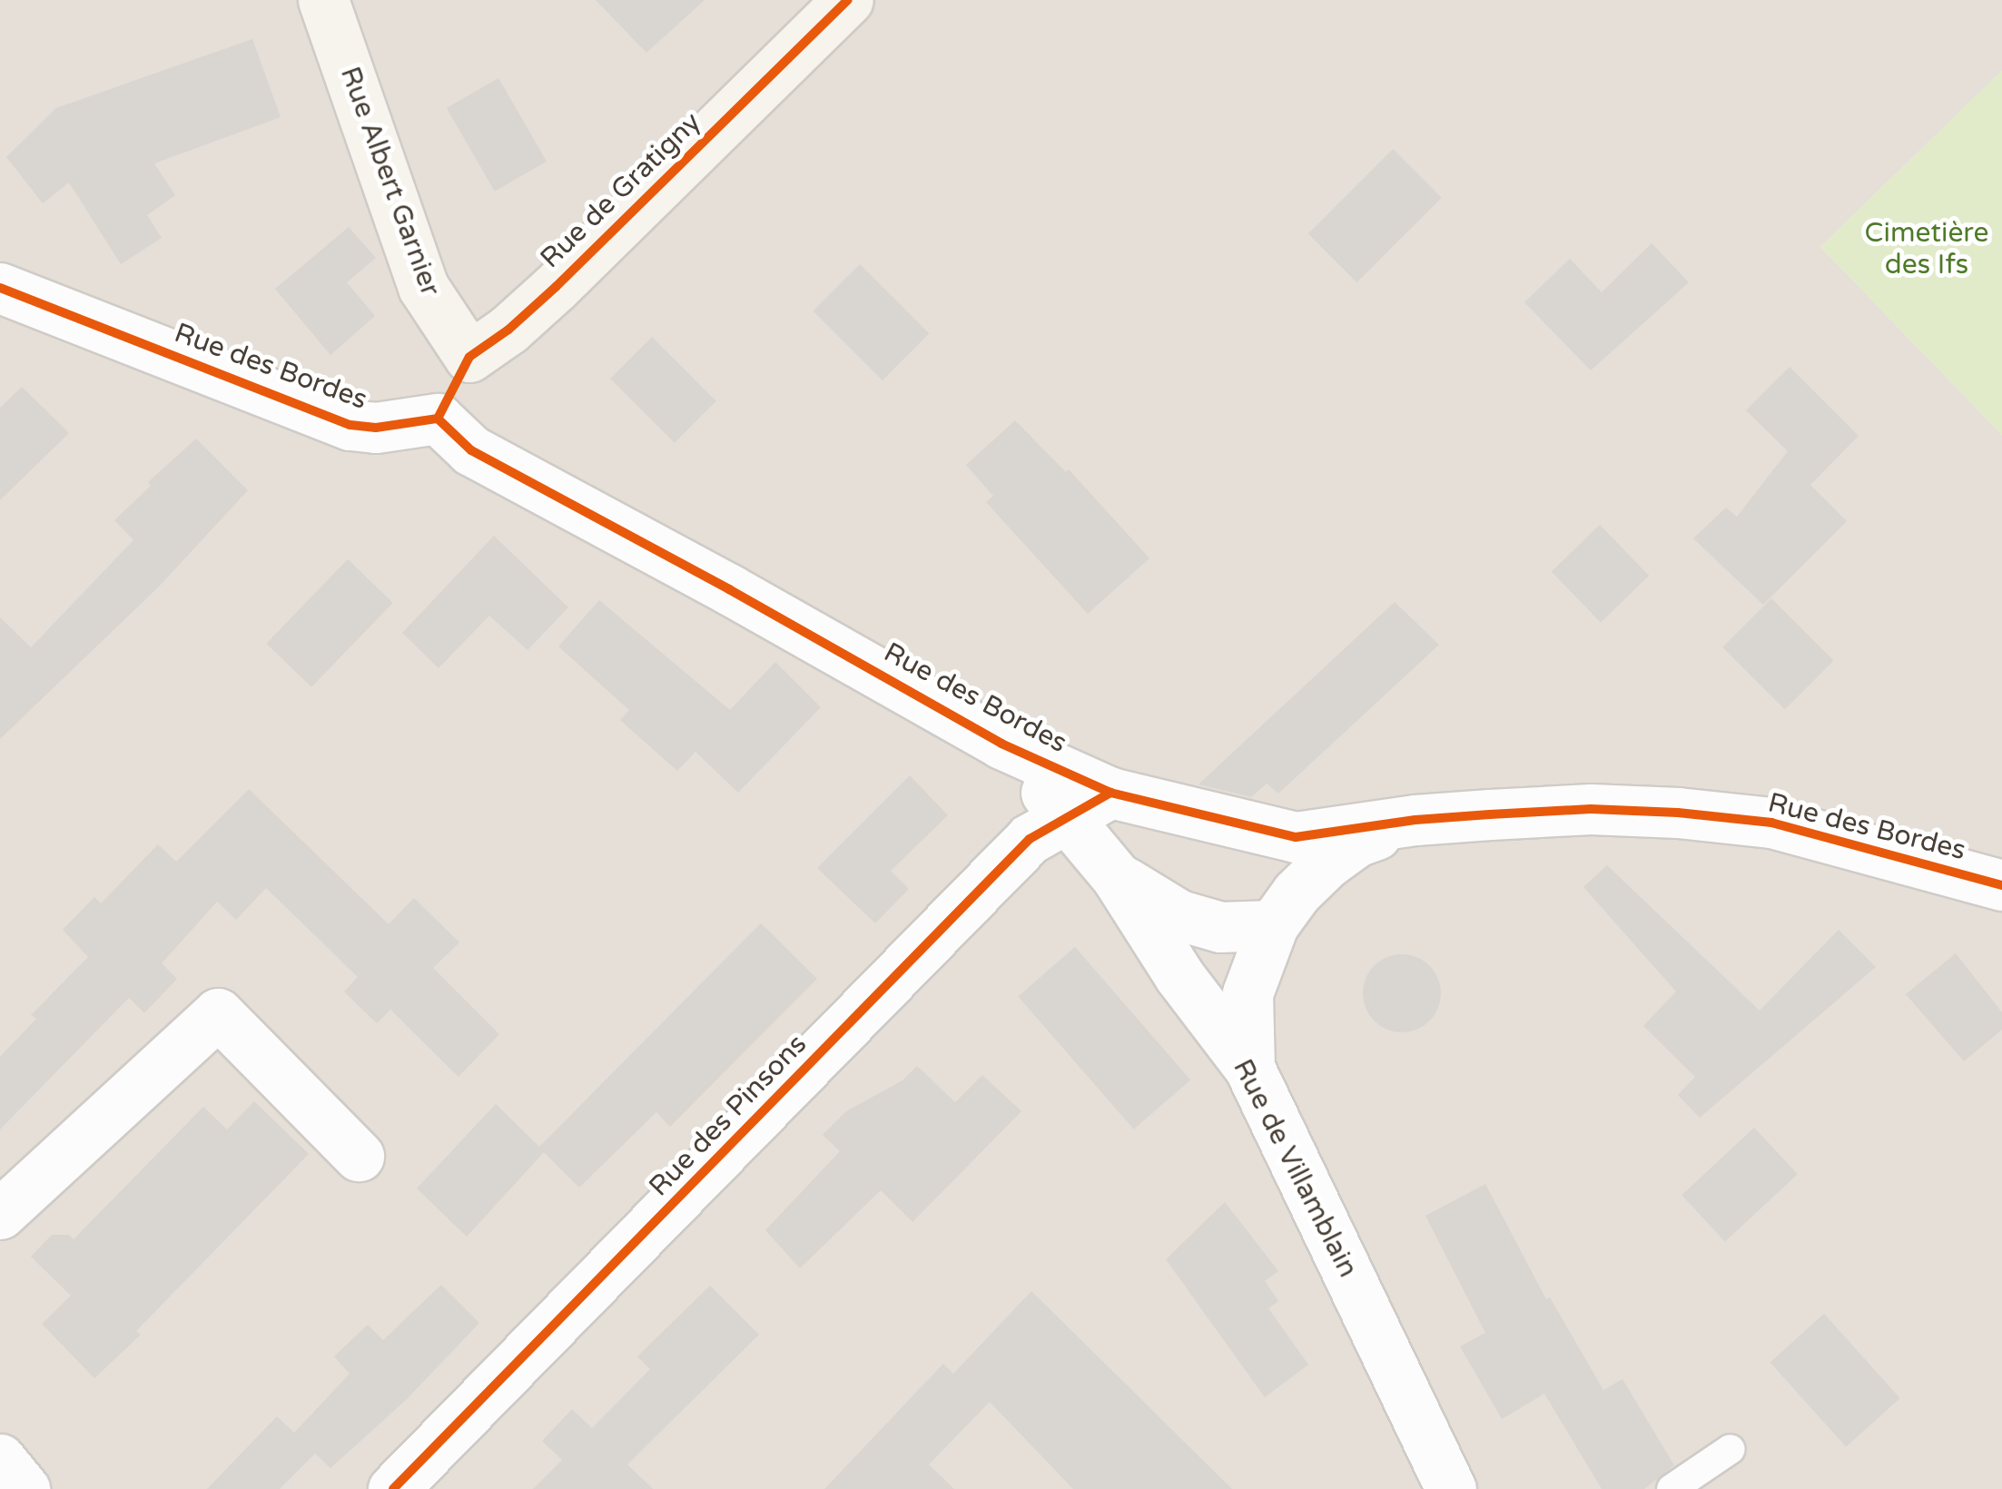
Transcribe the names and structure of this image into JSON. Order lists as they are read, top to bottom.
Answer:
{
  "streets": {
    "street": [
      "Rue Albert Garnier",
      "Rue de Gratigny",
      "Rue des Bordes",
      "Rue des Pinsons",
      "Rue de Villamblain"
    ]
  },
  "crossings": [
    ["Rue Albert Garnier", "Rue de Gratigny"],
    ["Rue de Gratigny", "Rue des Bordes"],
    ["Rue des Bordes", "Rue des Pinsons"],
    ["Rue des Bordes", "Rue de Villamblain"],
    ["Rue des Pinsons", "Rue de Villamblain"]
  ],
  "parks": ["Cimetière des Ifs"]
}
